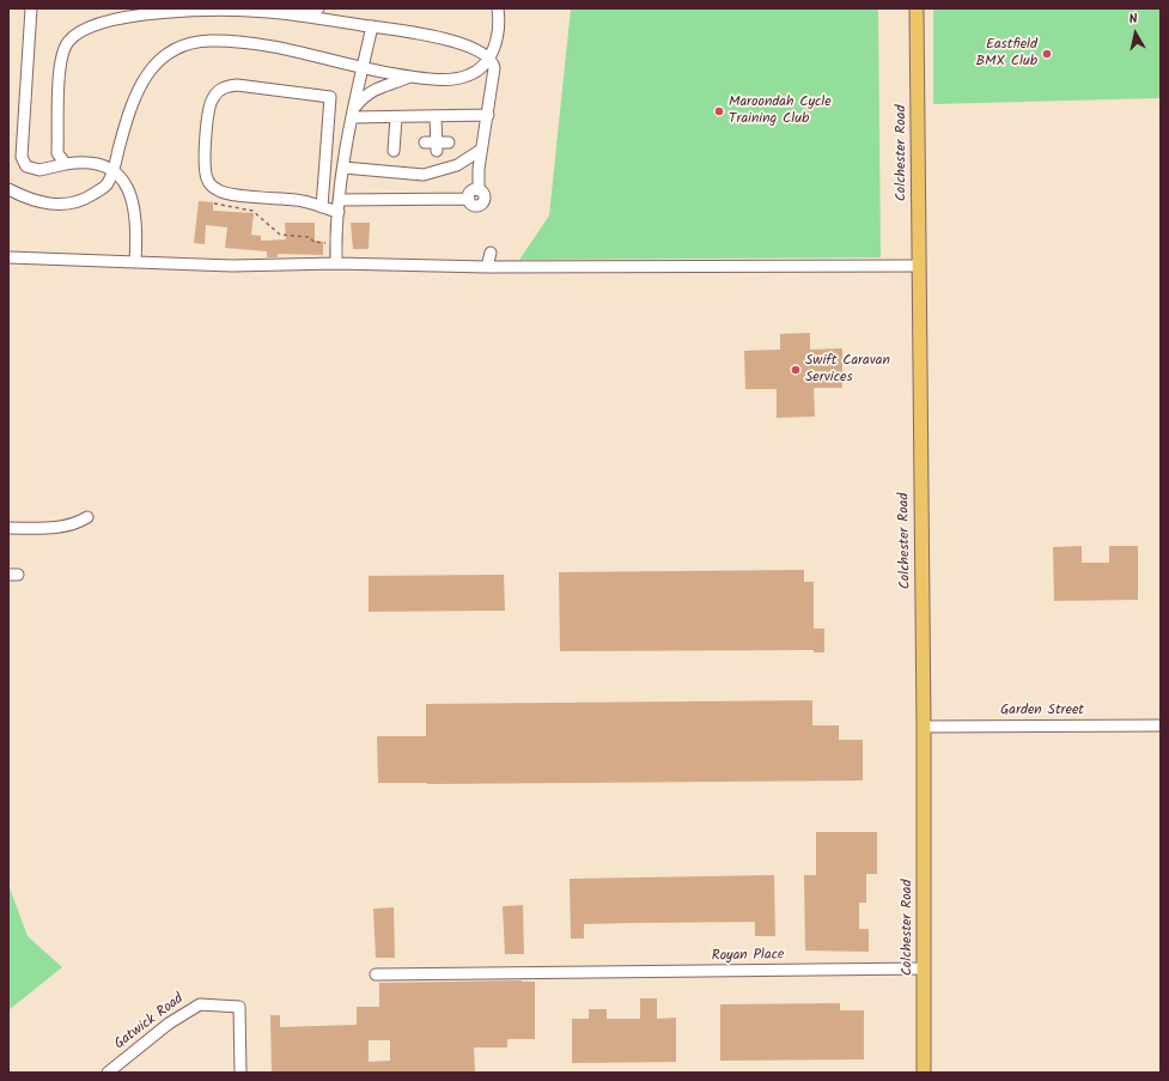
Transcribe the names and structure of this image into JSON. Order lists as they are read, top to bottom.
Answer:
{
  "streets": {
    "main road": ["Colchester Road"],
    "street": ["Garden Street", "Royan Place", "Gatwick Road"]
  },
  "crossings": [
    ["Colchester Road", "Garden Street"],
    ["Colchester Road", "Royan Place"]
  ],
  "places": ["Eastfield BMX Club", "Maroondah Cycle Training Club", "Swift Caravan Services"],
  "north": "top"
}
